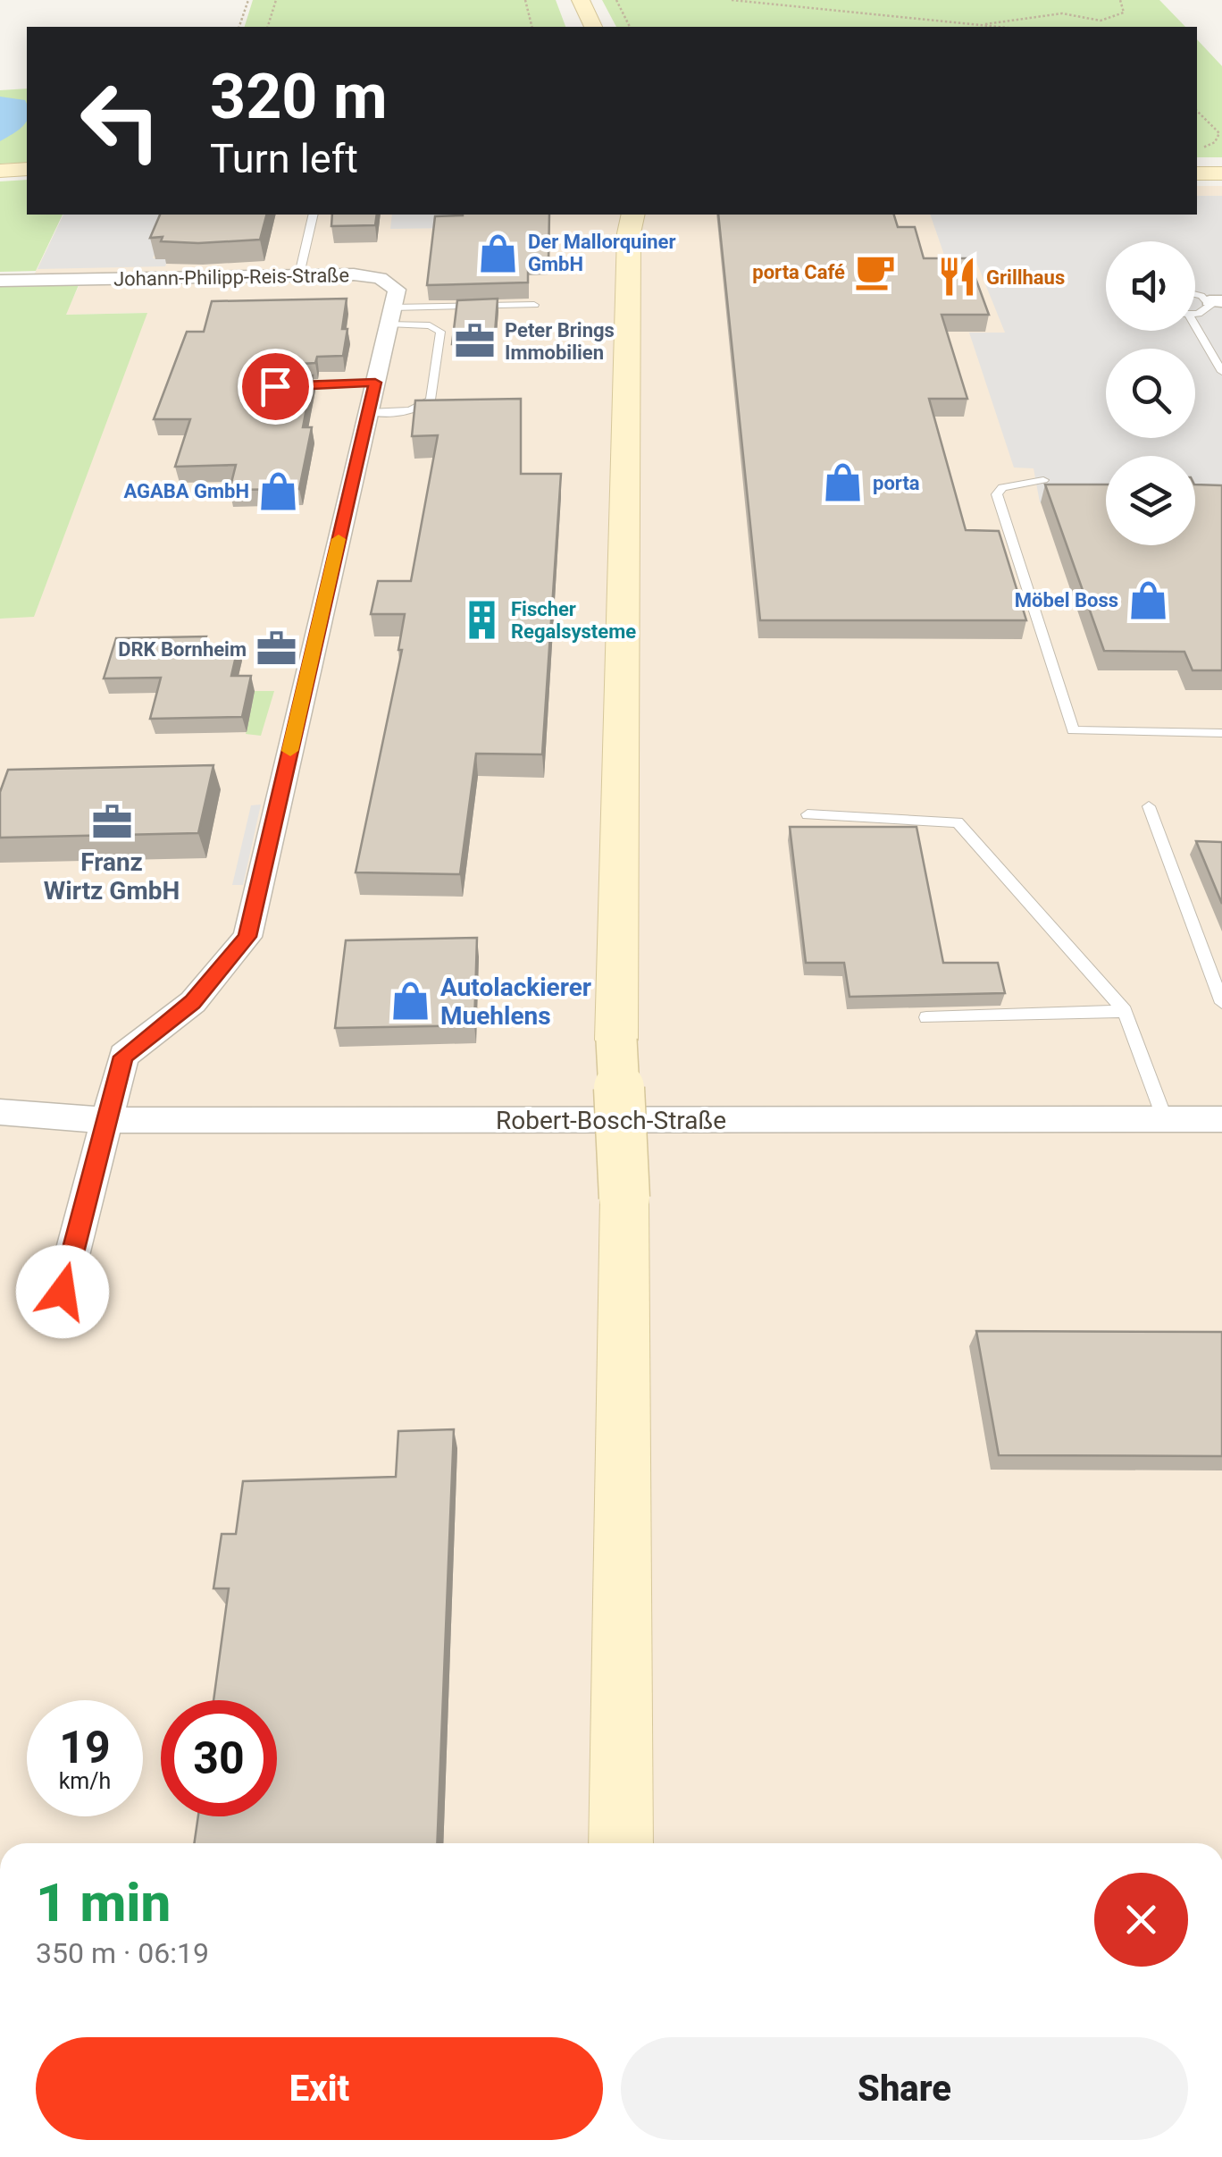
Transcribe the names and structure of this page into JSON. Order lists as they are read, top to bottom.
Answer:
{
  "streets": {
    "street": ["Johann-Philipp-Reis-Straße", "Robert-Bosch-Straße"]
  },
  "places": {
    "shop": [
      "Der Mallorquiner GmbH",
      "porta",
      "AGABA GmbH",
      "Möbel Boss",
      "Autolackierer Muehlens"
    ],
    "cafe": ["porta Café"],
    "restaurant": ["Grillhaus"],
    "office": ["Peter Brings Immobilien", "DRK Bornheim", "Franz Wirtz GmbH"],
    "building": ["Fischer Regalsysteme"]
  },
  "page": {
    "turn": ["320 m", "Turn left"],
    "speed": "19 km/h",
    "limit": "30",
    "heading": ["1 min", "350 m · 06:19"],
    "buttons": ["Exit", "Share"]
  }
}
